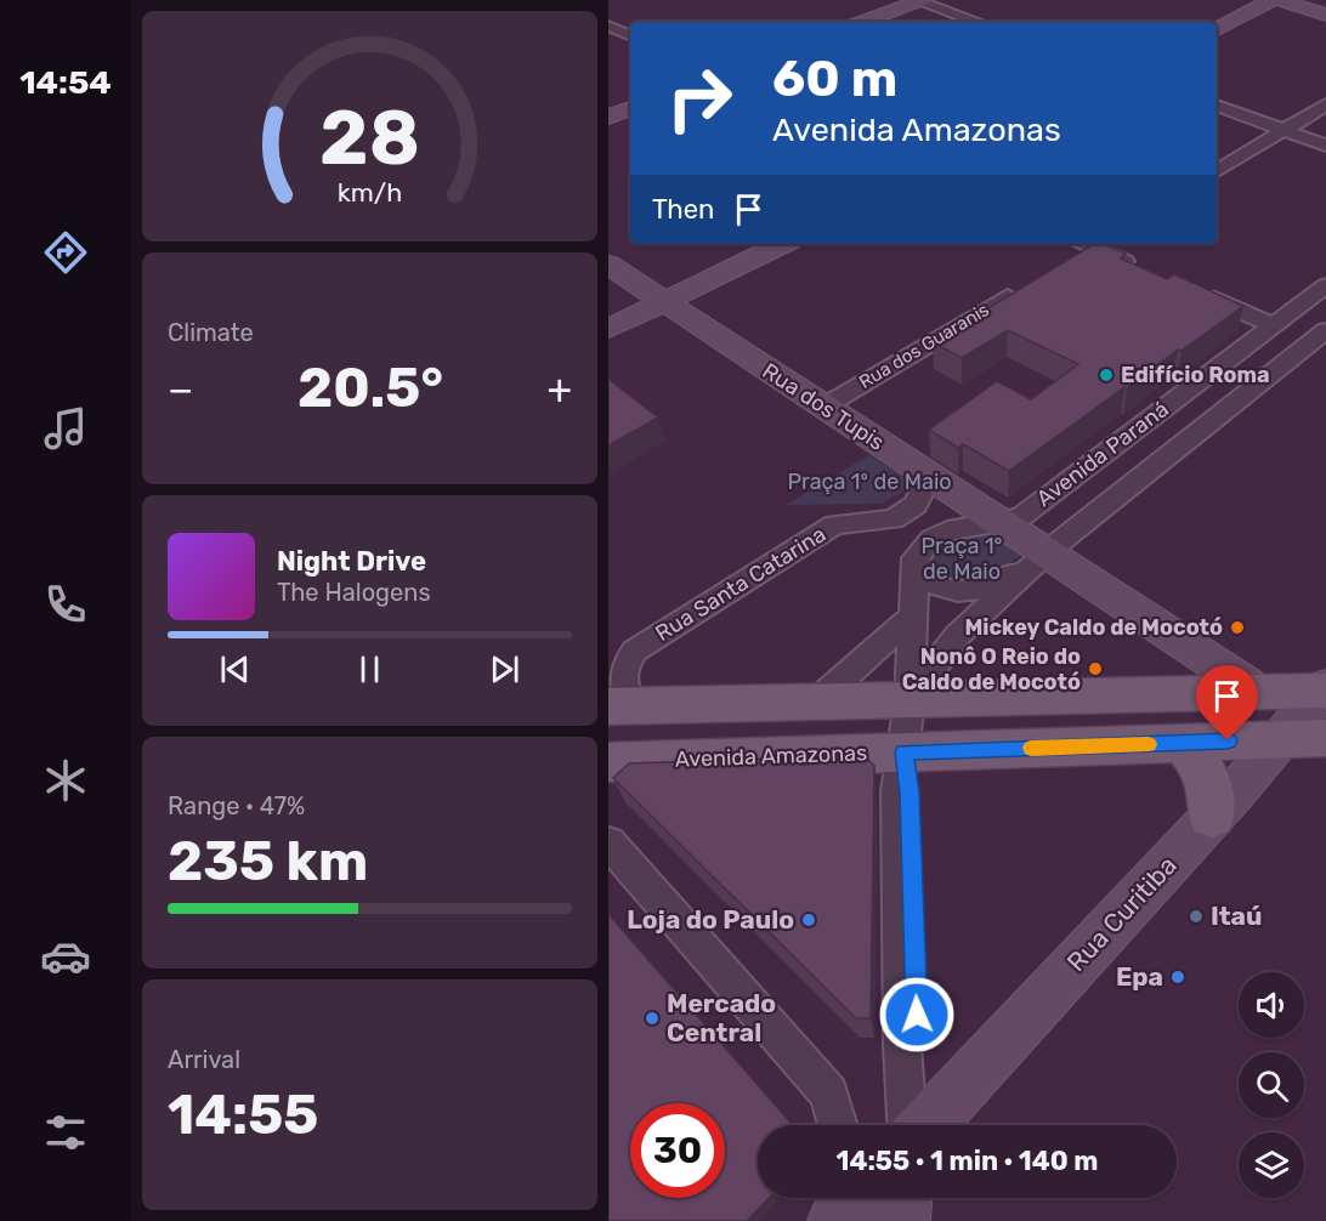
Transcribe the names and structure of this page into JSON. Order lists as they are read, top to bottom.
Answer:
{
  "streets": {
    "main road": ["Avenida Amazonas"],
    "street": [
      "Rua dos Guaranis",
      "Rua dos Tupis",
      "Avenida Paraná",
      "Rua Santa Catarina",
      "Rua Curitiba"
    ]
  },
  "crossings": [
    ["Rua dos Guaranis", "Rua dos Tupis"],
    ["Rua dos Tupis", "Avenida Paraná"],
    ["Rua dos Tupis", "Rua Santa Catarina"],
    ["Avenida Amazonas", "Rua Curitiba"]
  ],
  "parks": ["Praça 1º de Maio", "Praça 1° de Maio"],
  "places": [
    "Edifício Roma",
    "Mickey Caldo de Mocotó",
    "Nonô O Reio do Caldo de Mocotó",
    "Itaú",
    "Loja do Paulo",
    "Epa",
    "Mercado Central"
  ],
  "page": {
    "tabs": "14:54",
    "turn": ["60 m", "Avenida Amazonas"],
    "then": "Then",
    "tile": [
      "Climate",
      ["Range · 47%", "235 km"],
      ["Arrival", "14:55"]
    ],
    "heat": ["−", "20.5°", "+"],
    "song": ["Night Drive", "The Halogens"],
    "limit": "30",
    "trip": "14:55 · 1 min · 140 m",
    "gauge": ["28", "km/h"]
  }
}
